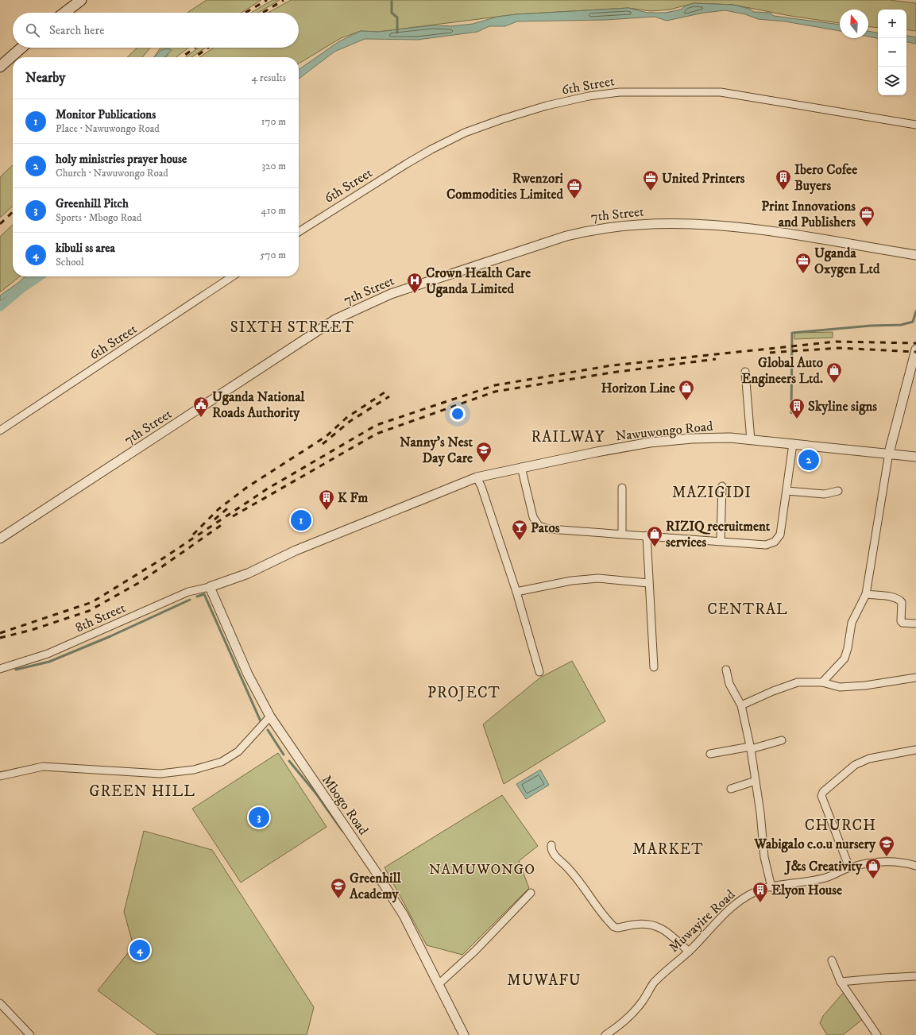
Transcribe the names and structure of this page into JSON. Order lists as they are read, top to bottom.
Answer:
{
  "streets": {
    "street": [
      "6th Street",
      "7th Street",
      "Nawuwongo Road",
      "8th Street",
      "Mbogo Road",
      "Muwayire Road"
    ]
  },
  "crossings": [
    ["Nawuwongo Road", "8th Street"],
    ["Nawuwongo Road", "Mbogo Road"],
    ["8th Street", "Mbogo Road"]
  ],
  "districts": [
    "SIXTH STREET",
    "RAILWAY",
    "MAZIGIDI",
    "CENTRAL",
    "PROJECT",
    "GREEN HILL",
    "CHURCH",
    "MARKET",
    "NAMUWONGO",
    "MUWAFU"
  ],
  "places": {
    "building": [
      "Ibero Cofee Buyers",
      "Skyline signs",
      "K Fm",
      "Elyon House"
    ],
    "office": [
      "United Printers",
      "Rwenzori Commodities Limited",
      "Print Innovations and Publishers",
      "Uganda Oxygen Ltd"
    ],
    "hospital": ["Crown Health Care Uganda Limited"],
    "shop": [
      "Global Auto Engineers Ltd.",
      "Horizon Line",
      "RIZIQ recruitment services",
      "J&s Creativity"
    ],
    "public building": ["Uganda National Roads Authority"],
    "school or university": ["Nanny's Nest Day Care", "Wabigalo c.o.u nursery", "Greenhill Academy"],
    "bar": ["Patos"]
  },
  "north": "top",
  "page": {
    "map_buttons": ["+", "−"],
    "search": "Search here",
    "heading": ["Nearby", "4 results"],
    "list": [
      {
        "mark": "1",
        "name": "Monitor Publications",
        "note": "Place · Nawuwongo Road",
        "value": "170 m"
      },
      {
        "mark": "2",
        "name": "holy ministries prayer house",
        "note": "Church · Nawuwongo Road",
        "value": "320 m"
      },
      {
        "mark": "3",
        "name": "Greenhill Pitch",
        "note": "Sports · Mbogo Road",
        "value": "410 m"
      },
      {
        "mark": "4",
        "name": "kibuli ss area",
        "note": "School",
        "value": "570 m"
      }
    ],
    "pins": [
      "2",
      "1",
      "3",
      "4"
    ]
  }
}
